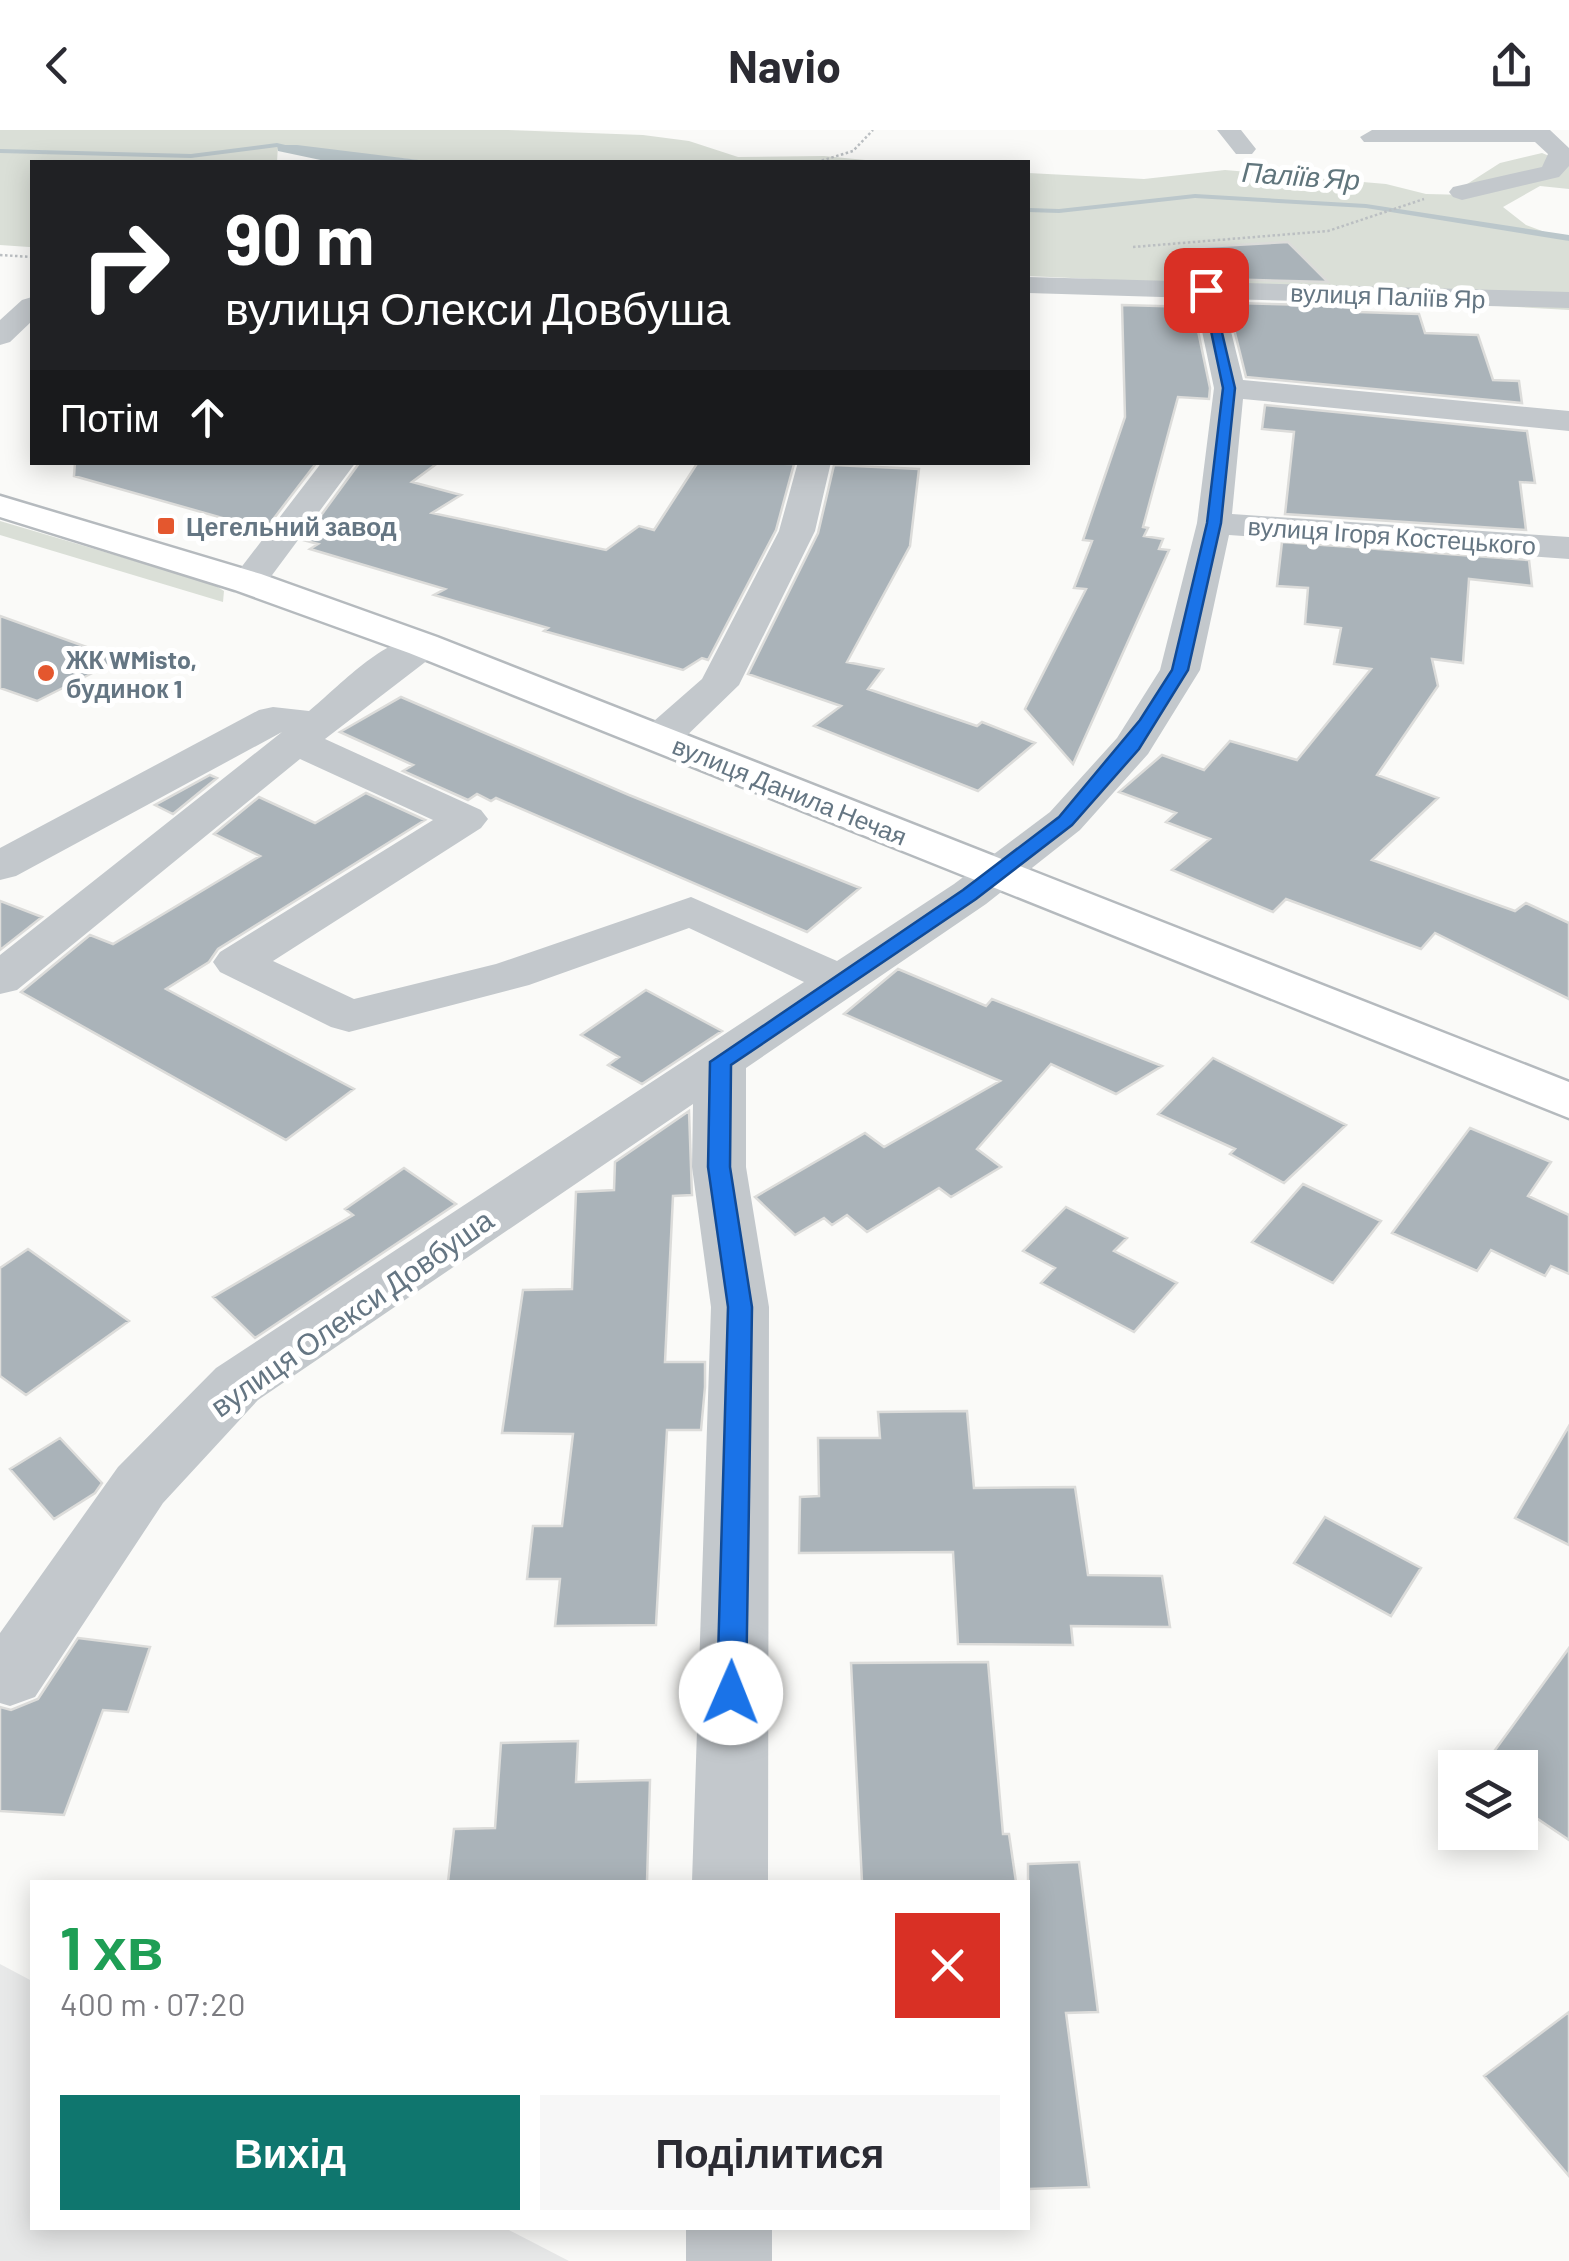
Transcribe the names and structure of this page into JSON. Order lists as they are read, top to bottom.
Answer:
{
  "streets": {
    "main road": ["вулиця Данила Нечая"],
    "street": ["вулиця Паліїв Яр", "вулиця Ігоря Костецького", "вулиця Олекси Довбуша"]
  },
  "crossings": [
    ["вулиця Паліїв Яр", "вулиця Олекси Довбуша"],
    ["вулиця Ігоря Костецького", "вулиця Олекси Довбуша"],
    ["вулиця Данила Нечая", "вулиця Олекси Довбуша"]
  ],
  "water": ["Паліїв Яр"],
  "places": {
    "transit": ["Цегельний завод"],
    "other": ["ЖК WMisto, будинок 1"]
  },
  "page": {
    "header": "Navio",
    "turn": ["90 m", "вулиця Олекси Довбуша"],
    "then": "Потім",
    "heading": ["1 хв", "400 m · 07:20"],
    "buttons": ["Вихід", "Поділитися"]
  }
}
